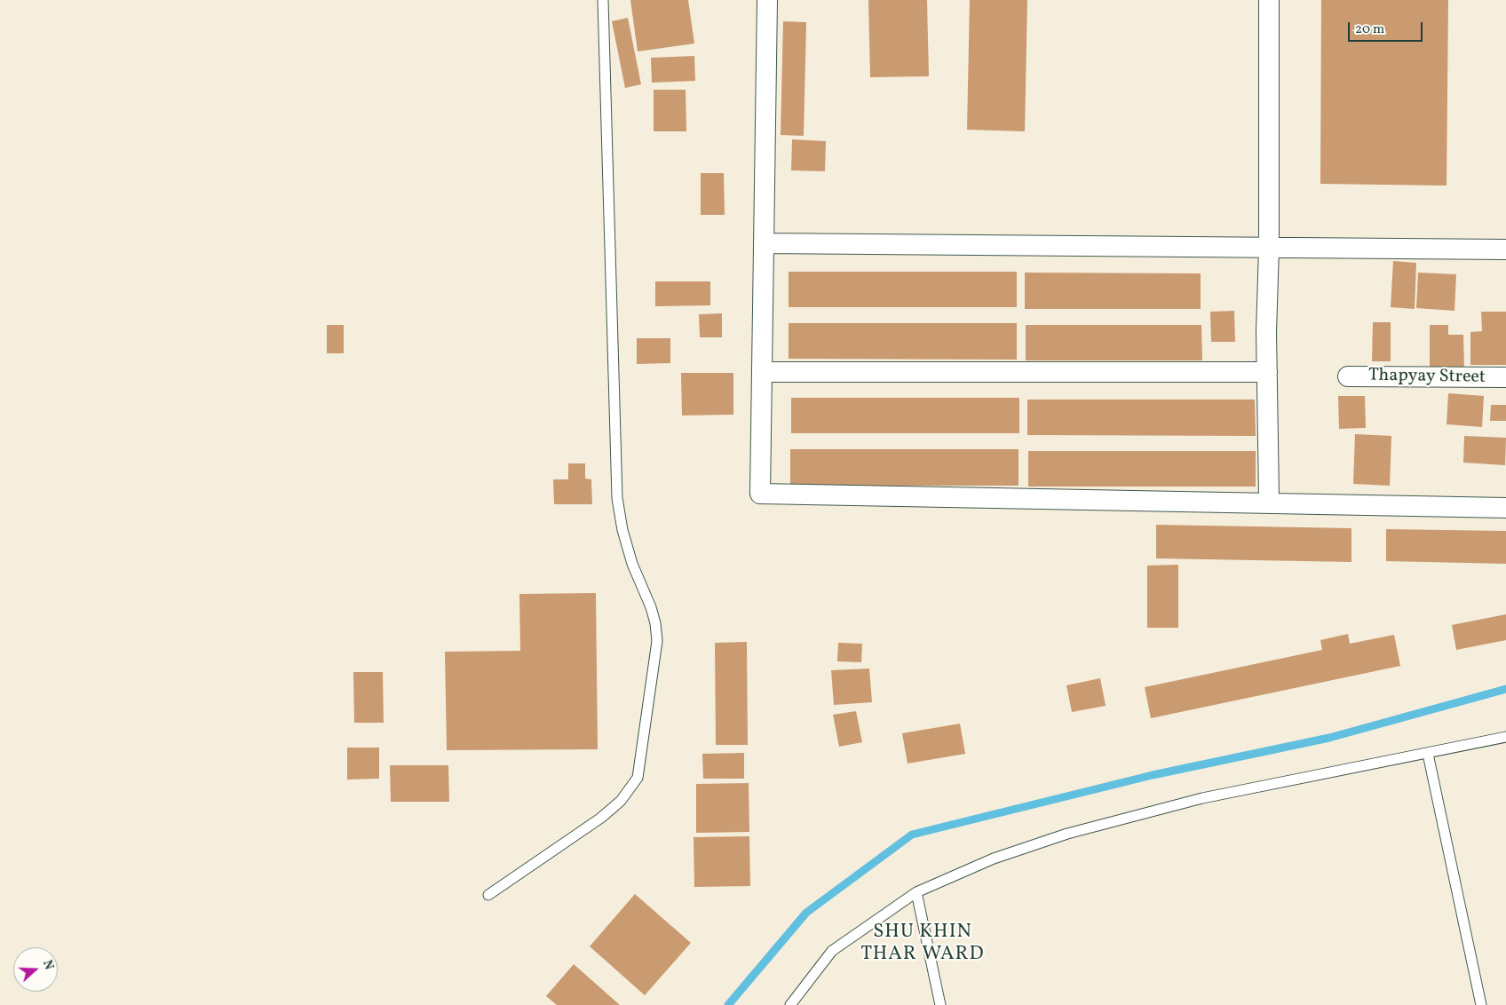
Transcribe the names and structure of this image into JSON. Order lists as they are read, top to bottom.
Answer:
{
  "streets": {
    "street": ["Thapyay Street"]
  },
  "districts": ["SHU KHIN THAR WARD"],
  "scale_bar": "20 m",
  "north": "right"
}
